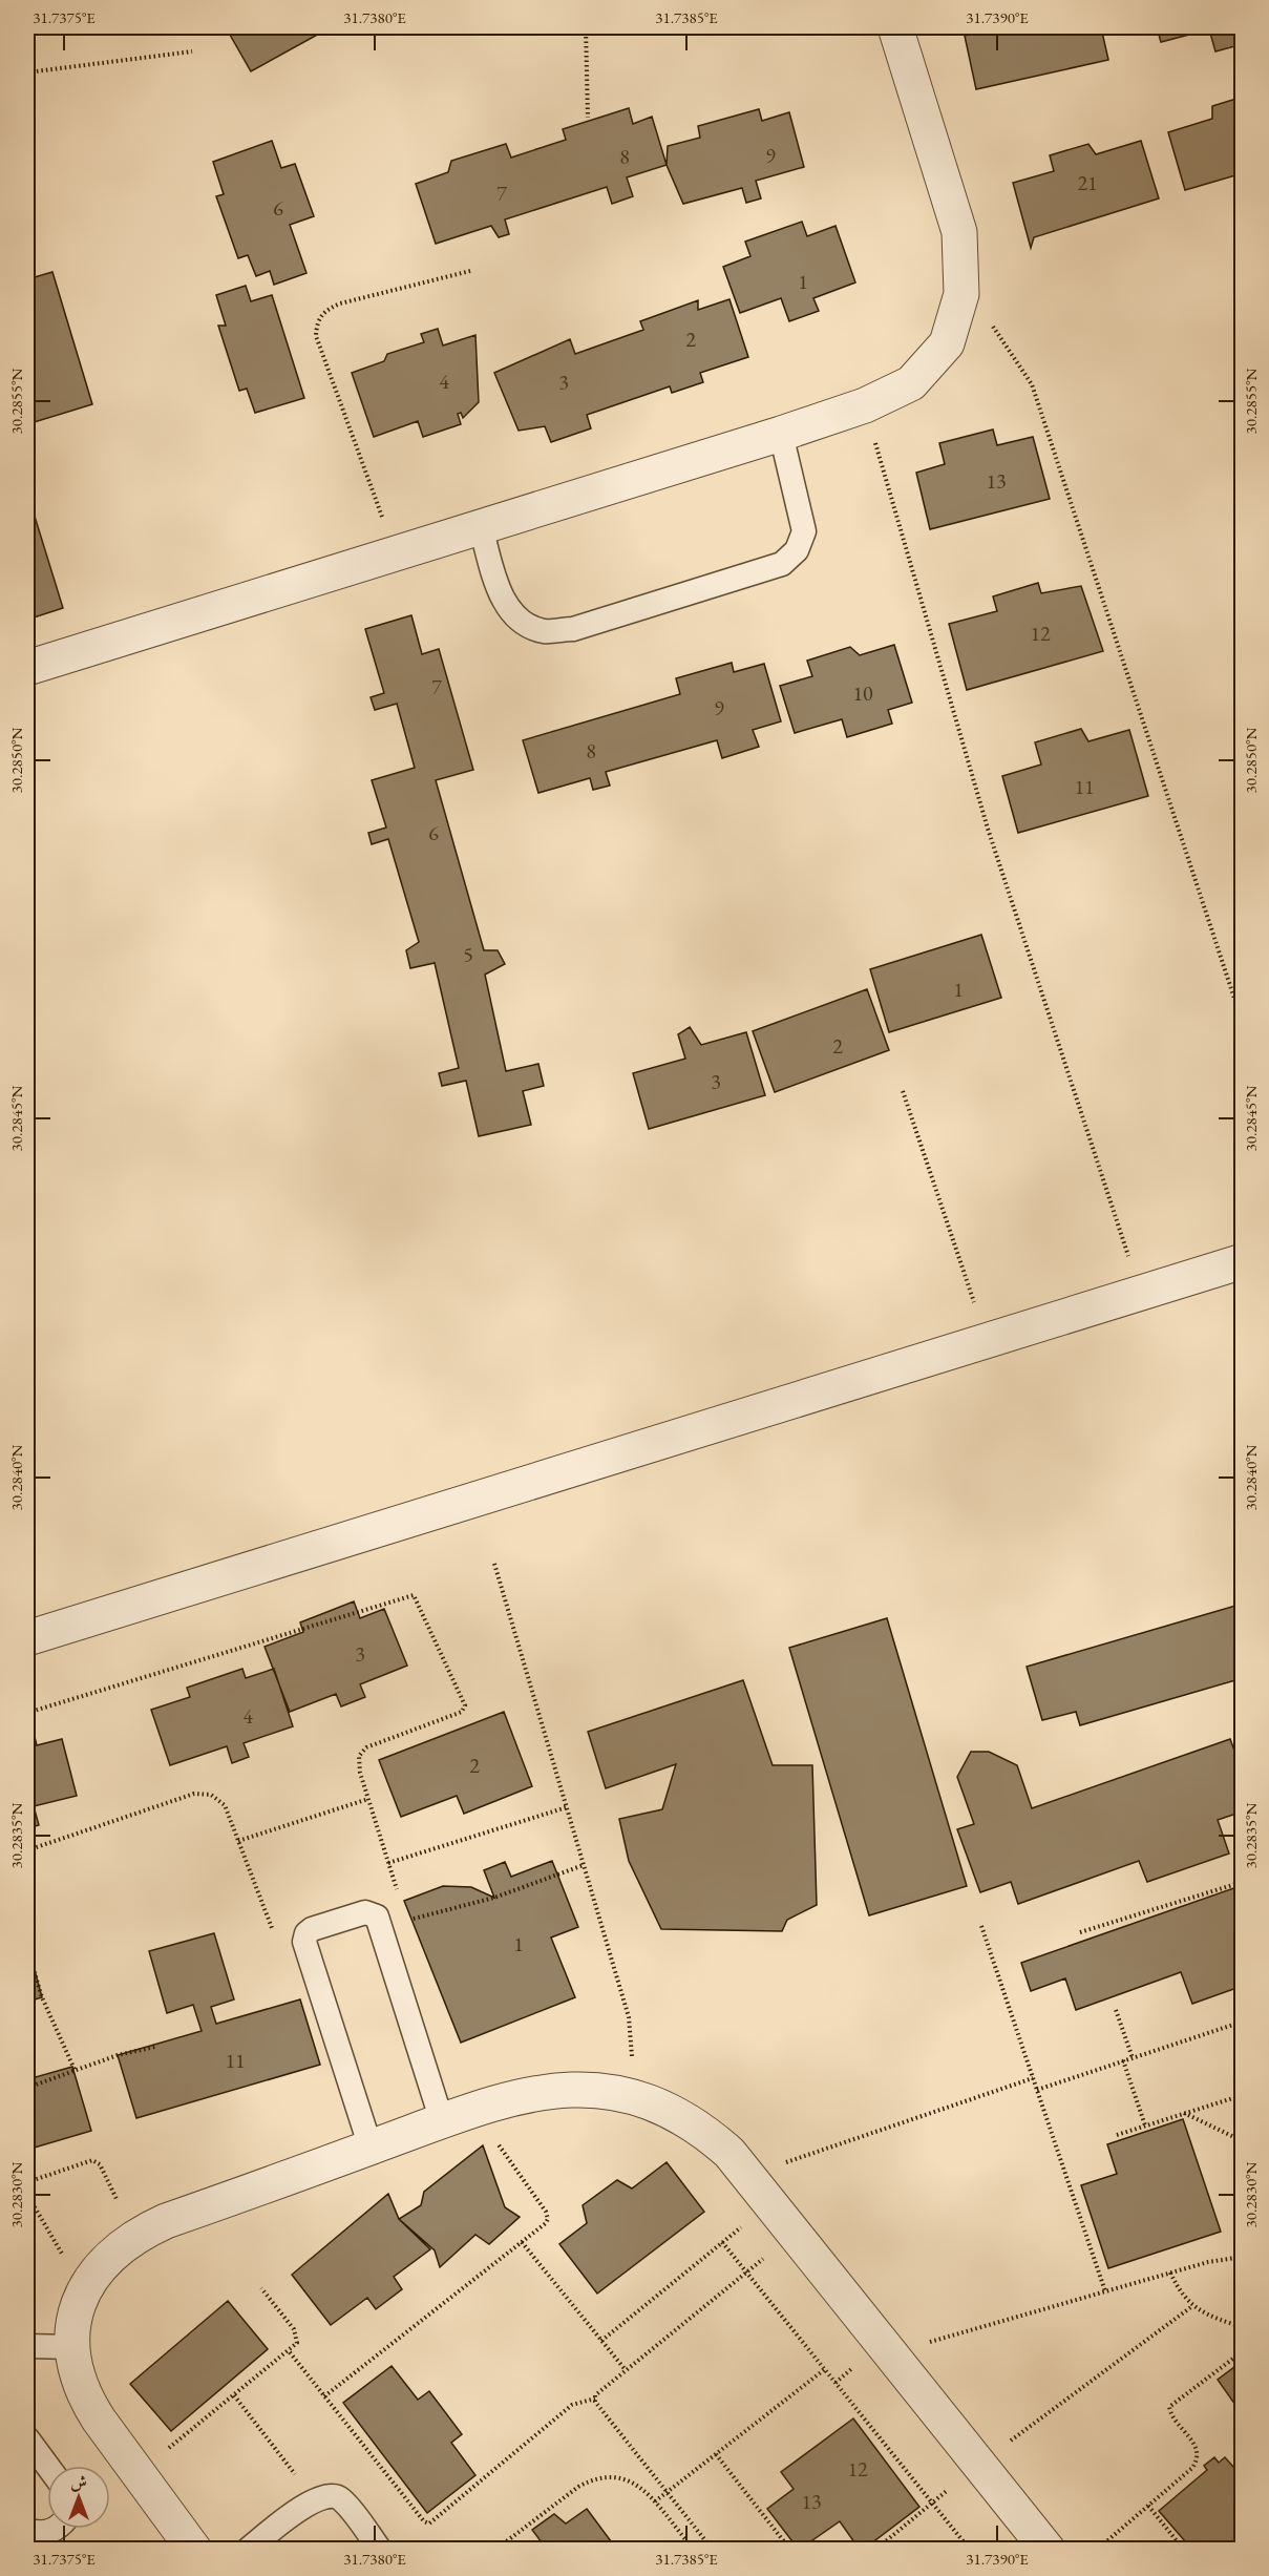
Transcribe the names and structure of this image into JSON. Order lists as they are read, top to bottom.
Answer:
{
  "house_numbers": [
    "9",
    "8",
    "21",
    "7",
    "6",
    "1",
    "2",
    "4",
    "3",
    "13",
    "12",
    "7",
    "10",
    "9",
    "8",
    "11",
    "6",
    "5",
    "1",
    "2",
    "3",
    "3",
    "4",
    "2",
    "1",
    "11",
    "12",
    "13"
  ],
  "north": "top",
  "coordinates": [
    "31.7375°E",
    "31.7380°E",
    "31.7385°E",
    "31.7390°E",
    "30.2855°N",
    "30.2850°N",
    "30.2845°N",
    "30.2840°N",
    "30.2835°N",
    "30.2830°N"
  ]
}
